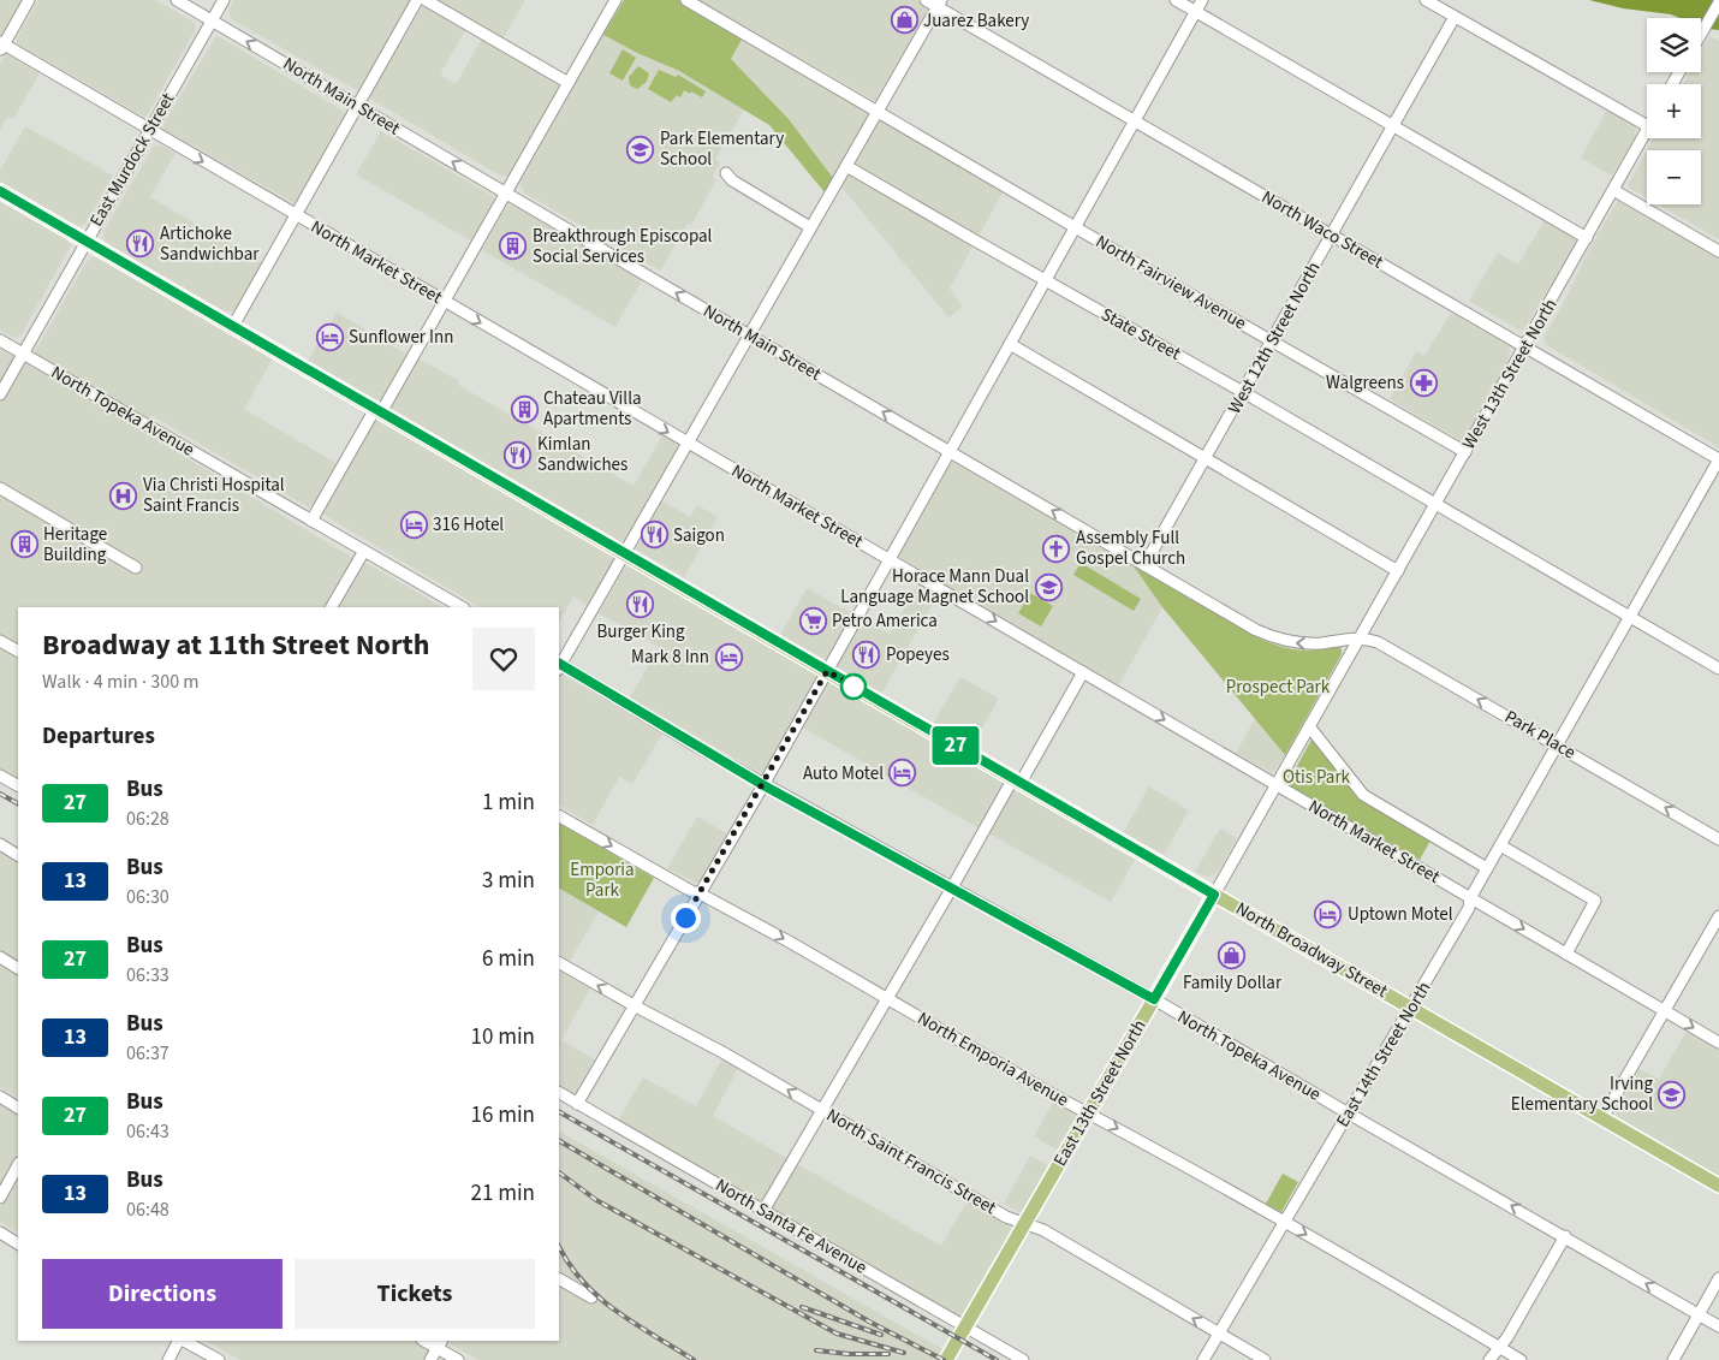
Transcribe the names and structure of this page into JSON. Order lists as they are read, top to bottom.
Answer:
{
  "streets": {
    "main road": ["North Broadway Street", "East 13th Street North"],
    "street": [
      "North Main Street",
      "East Murdock Street",
      "North Waco Street",
      "North Market Street",
      "North Fairview Avenue",
      "State Street",
      "West 12th Street North",
      "West 13th Street North",
      "North Topeka Avenue",
      "Park Place",
      "East 14th Street North",
      "North Emporia Avenue",
      "North Saint Francis Street",
      "North Santa Fe Avenue"
    ]
  },
  "crossings": [
    ["North Main Street", "East Murdock Street"],
    ["North Main Street", "West 12th Street North"],
    ["North Main Street", "West 13th Street North"],
    ["North Main Street", "Park Place"],
    ["North Main Street", "East 13th Street North"],
    ["East Murdock Street", "North Market Street"],
    ["East Murdock Street", "North Topeka Avenue"],
    ["East Murdock Street", "North Broadway Street"],
    ["North Waco Street", "West 12th Street North"],
    ["North Waco Street", "West 13th Street North"],
    ["North Waco Street", "East 14th Street North"],
    ["North Market Street", "East 14th Street North"],
    ["North Market Street", "East 13th Street North"],
    ["North Fairview Avenue", "West 12th Street North"],
    ["North Fairview Avenue", "West 13th Street North"],
    ["State Street", "West 12th Street North"],
    ["State Street", "West 13th Street North"],
    ["West 13th Street North", "Park Place"],
    ["West 13th Street North", "East 13th Street North"],
    ["North Topeka Avenue", "East 14th Street North"],
    ["North Topeka Avenue", "East 13th Street North"],
    ["Park Place", "East 14th Street North"],
    ["Park Place", "East 13th Street North"],
    ["North Broadway Street", "East 14th Street North"],
    ["North Broadway Street", "East 13th Street North"],
    ["East 14th Street North", "North Emporia Avenue"],
    ["East 14th Street North", "North Saint Francis Street"],
    ["North Emporia Avenue", "East 13th Street North"],
    ["East 13th Street North", "North Saint Francis Street"],
    ["East 13th Street North", "North Santa Fe Avenue"]
  ],
  "one_way": [
    "North Main Street",
    "North Market Street",
    "Park Place",
    "North Emporia Avenue",
    "North Saint Francis Street"
  ],
  "parks": ["Prospect Park", "Otis Park", "Emporia Park"],
  "places": {
    "shop": ["Juarez Bakery", "Family Dollar"],
    "school or university": ["Park Elementary School", "Horace Mann Dual Language Magnet School", "Irving Elementary School"],
    "restaurant": [
      "Artichoke Sandwichbar",
      "Kimlan Sandwiches",
      "Saigon",
      "Burger King",
      "Popeyes"
    ],
    "building": ["Breakthrough Episcopal Social Services", "Chateau Villa Apartments", "Heritage Building"],
    "hotel": [
      "Sunflower Inn",
      "316 Hotel",
      "Mark 8 Inn",
      "Auto Motel",
      "Uptown Motel"
    ],
    "pharmacy": ["Walgreens"],
    "hospital": ["Via Christi Hospital Saint Francis"],
    "church": ["Assembly Full Gospel Church"],
    "supermarket": ["Petro America"]
  },
  "lines": ["bus line 27"],
  "page": {
    "on_map": "27",
    "map_buttons": ["+", "−"],
    "heading": [
      ["Broadway at 11th Street North", "Walk · 4 min · 300 m"],
      "Departures"
    ],
    "list": [
      {
        "mark": "27",
        "name": "Bus",
        "note": "06:28",
        "value": "1 min"
      },
      {
        "mark": "13",
        "name": "Bus",
        "note": "06:30",
        "value": "3 min"
      },
      {
        "mark": "27",
        "name": "Bus",
        "note": "06:33",
        "value": "6 min"
      },
      {
        "mark": "13",
        "name": "Bus",
        "note": "06:37",
        "value": "10 min"
      },
      {
        "mark": "27",
        "name": "Bus",
        "note": "06:43",
        "value": "16 min"
      },
      {
        "mark": "13",
        "name": "Bus",
        "note": "06:48",
        "value": "21 min"
      }
    ],
    "buttons": ["Directions", "Tickets"]
  }
}
